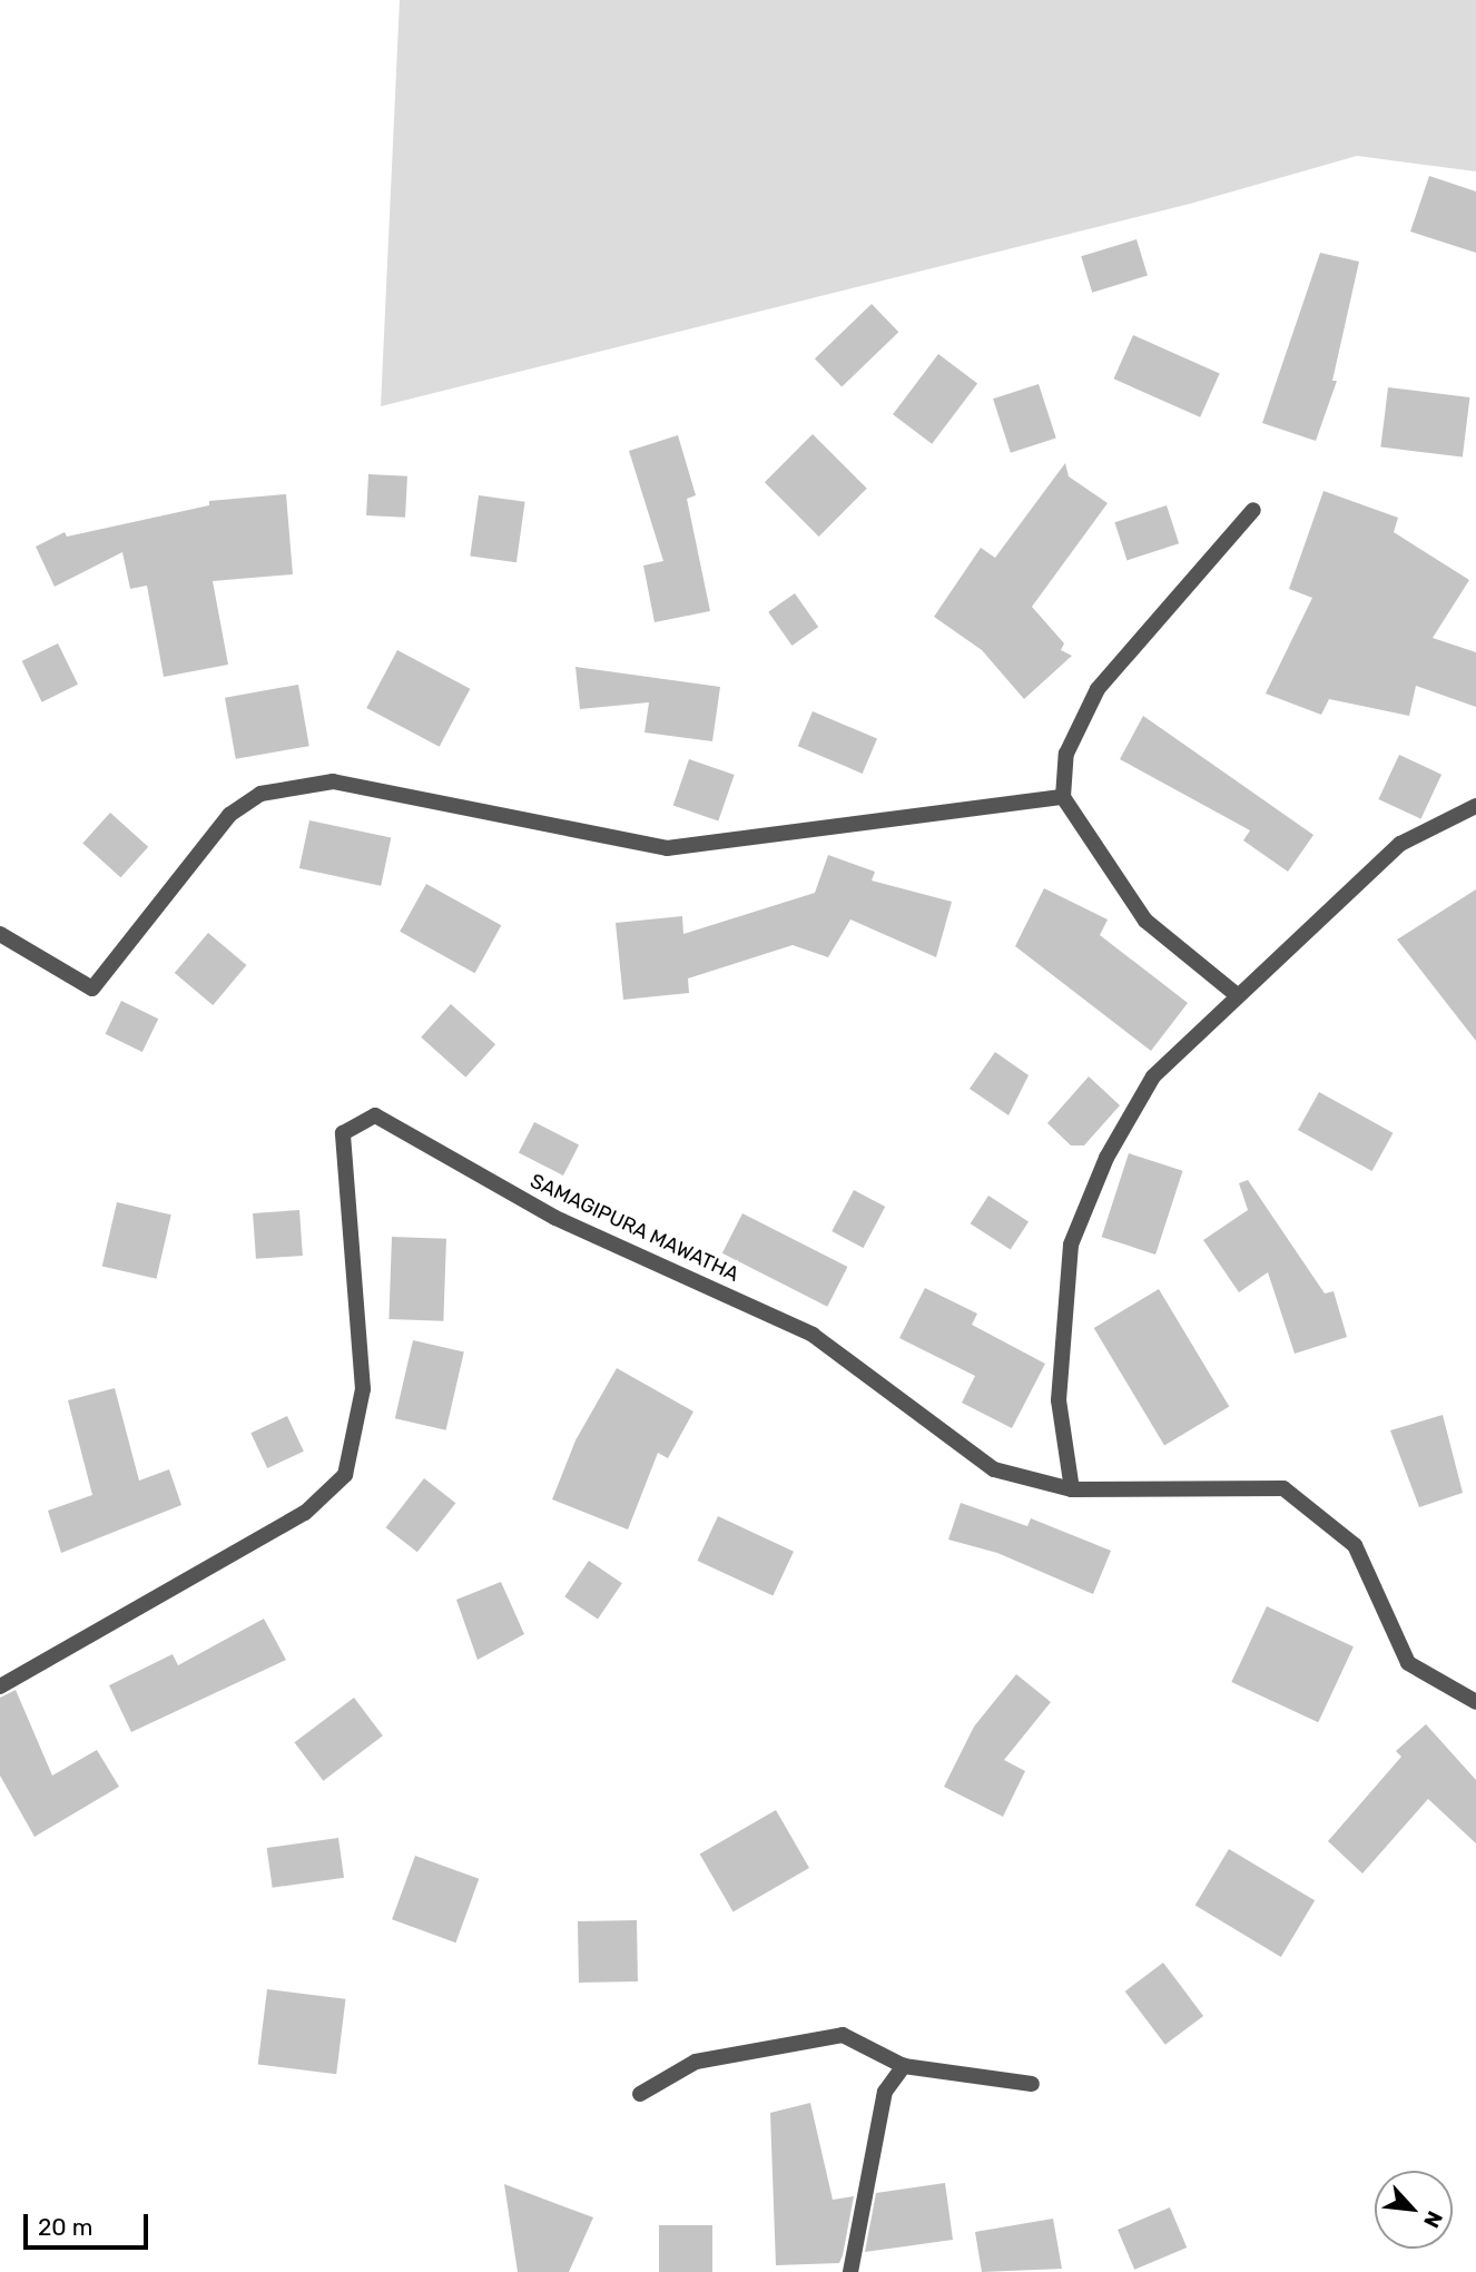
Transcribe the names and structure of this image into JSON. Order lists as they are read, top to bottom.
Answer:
{
  "streets": {
    "street": ["SAMAGIPURA MAWATHA"]
  },
  "scale_bar": "20 m",
  "north": "bottom right"
}
